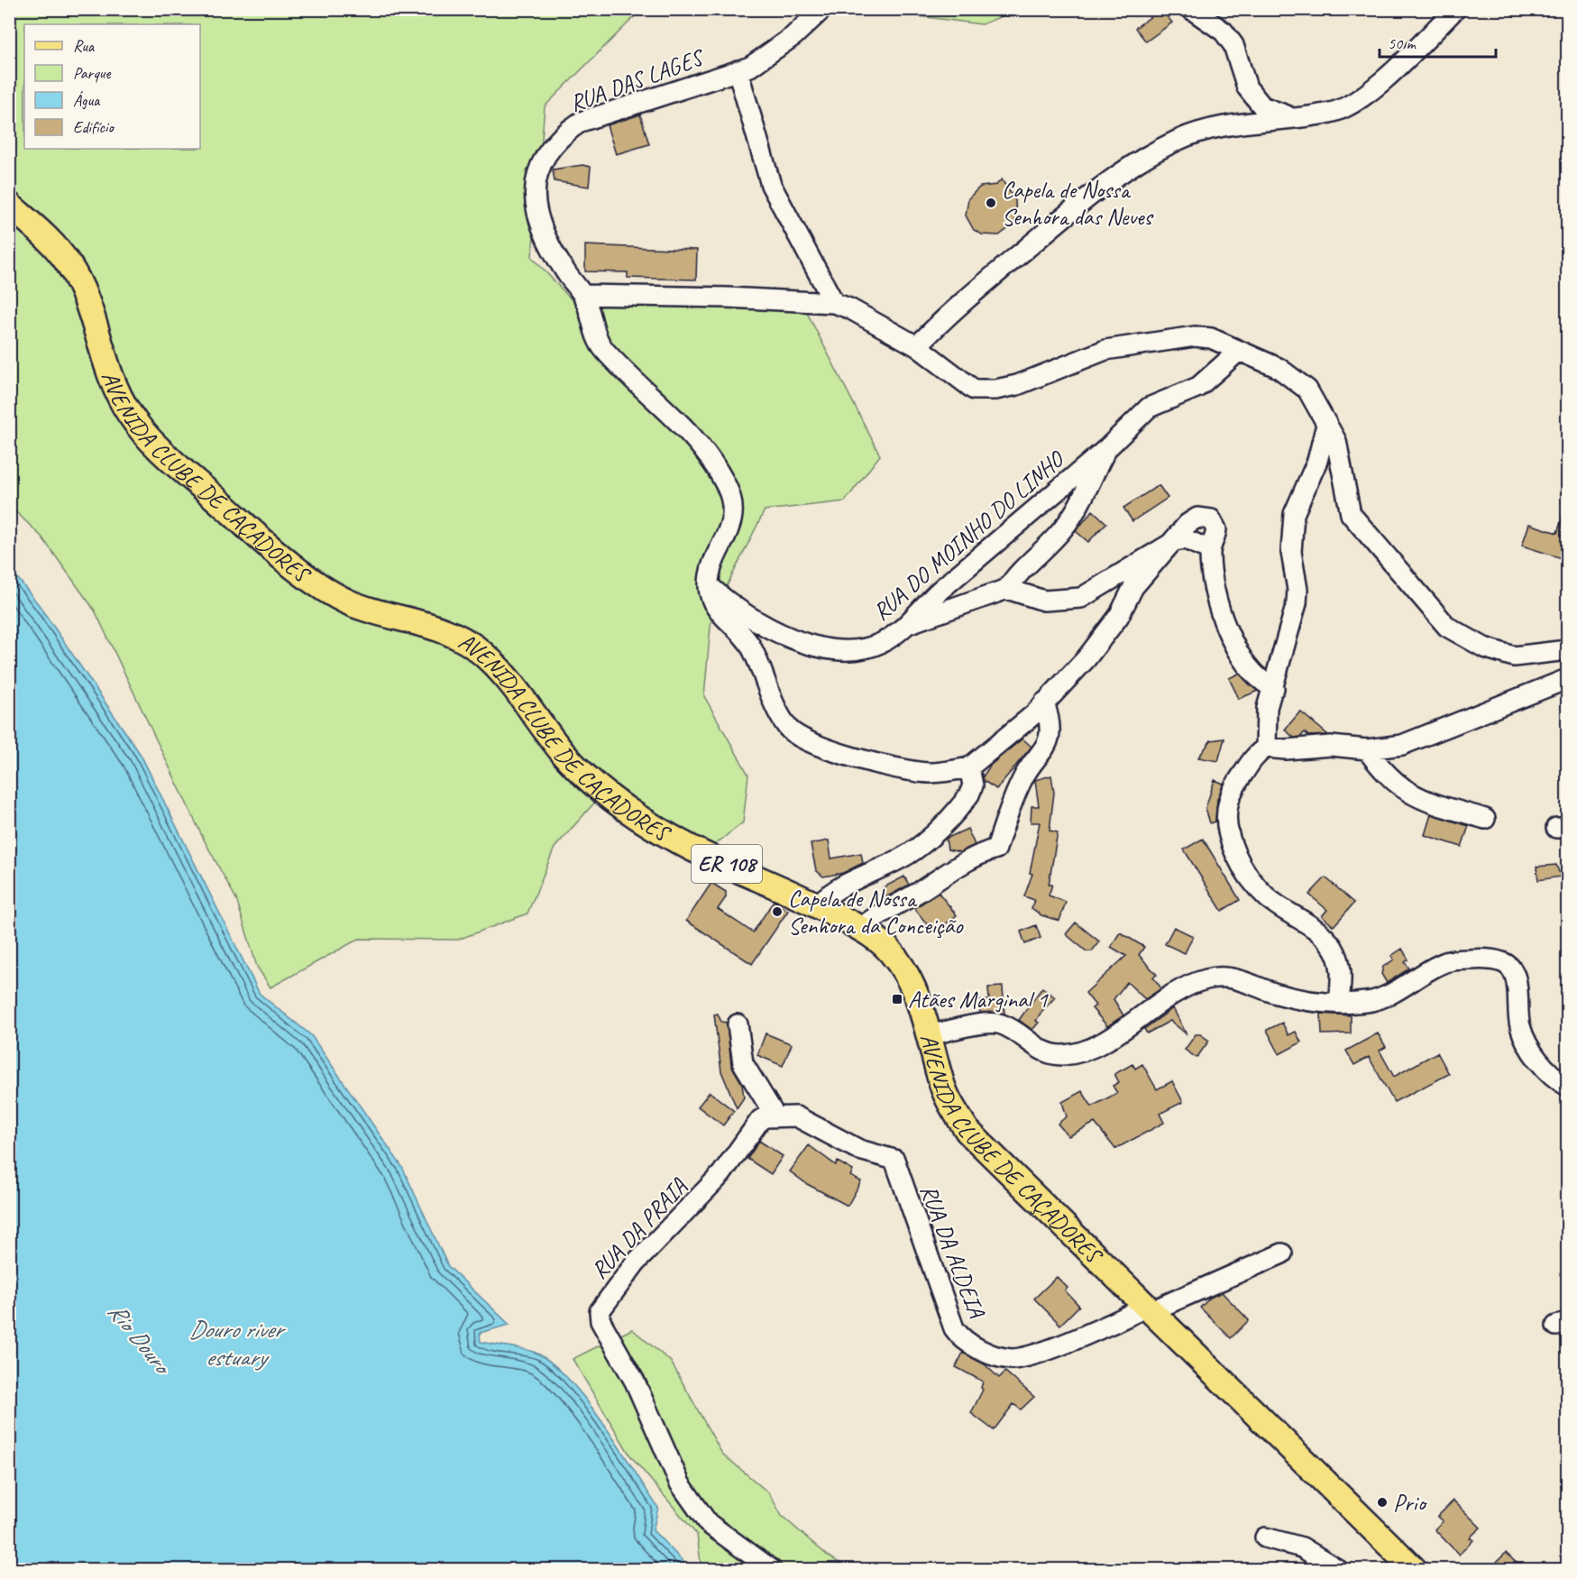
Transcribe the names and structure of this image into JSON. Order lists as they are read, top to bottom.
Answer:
{
  "streets": {
    "main road": ["AVENIDA CLUBE DE CAÇADORES", "ER 108"],
    "street": [
      "RUA DAS LAGES",
      "RUA DO MOINHO DO LINHO",
      "RUA DA PRAIA",
      "RUA DA ALDEIA"
    ]
  },
  "crossings": [
    ["RUA DAS LAGES", "RUA DO MOINHO DO LINHO"],
    ["AVENIDA CLUBE DE CAÇADORES", "RUA DA ALDEIA"],
    ["RUA DA PRAIA", "RUA DA ALDEIA"]
  ],
  "water": ["Douro river estuary", "Rio Douro"],
  "places": {
    "other": ["Capela de Nossa Senhora das Neves", "Capela de Nossa Senhora da Conceição", "Prio"],
    "transit": ["Atães Marginal 1"]
  },
  "legend": [
    "Rua",
    "Parque",
    "Água",
    "Edifício"
  ],
  "scale_bar": "50 m"
}
